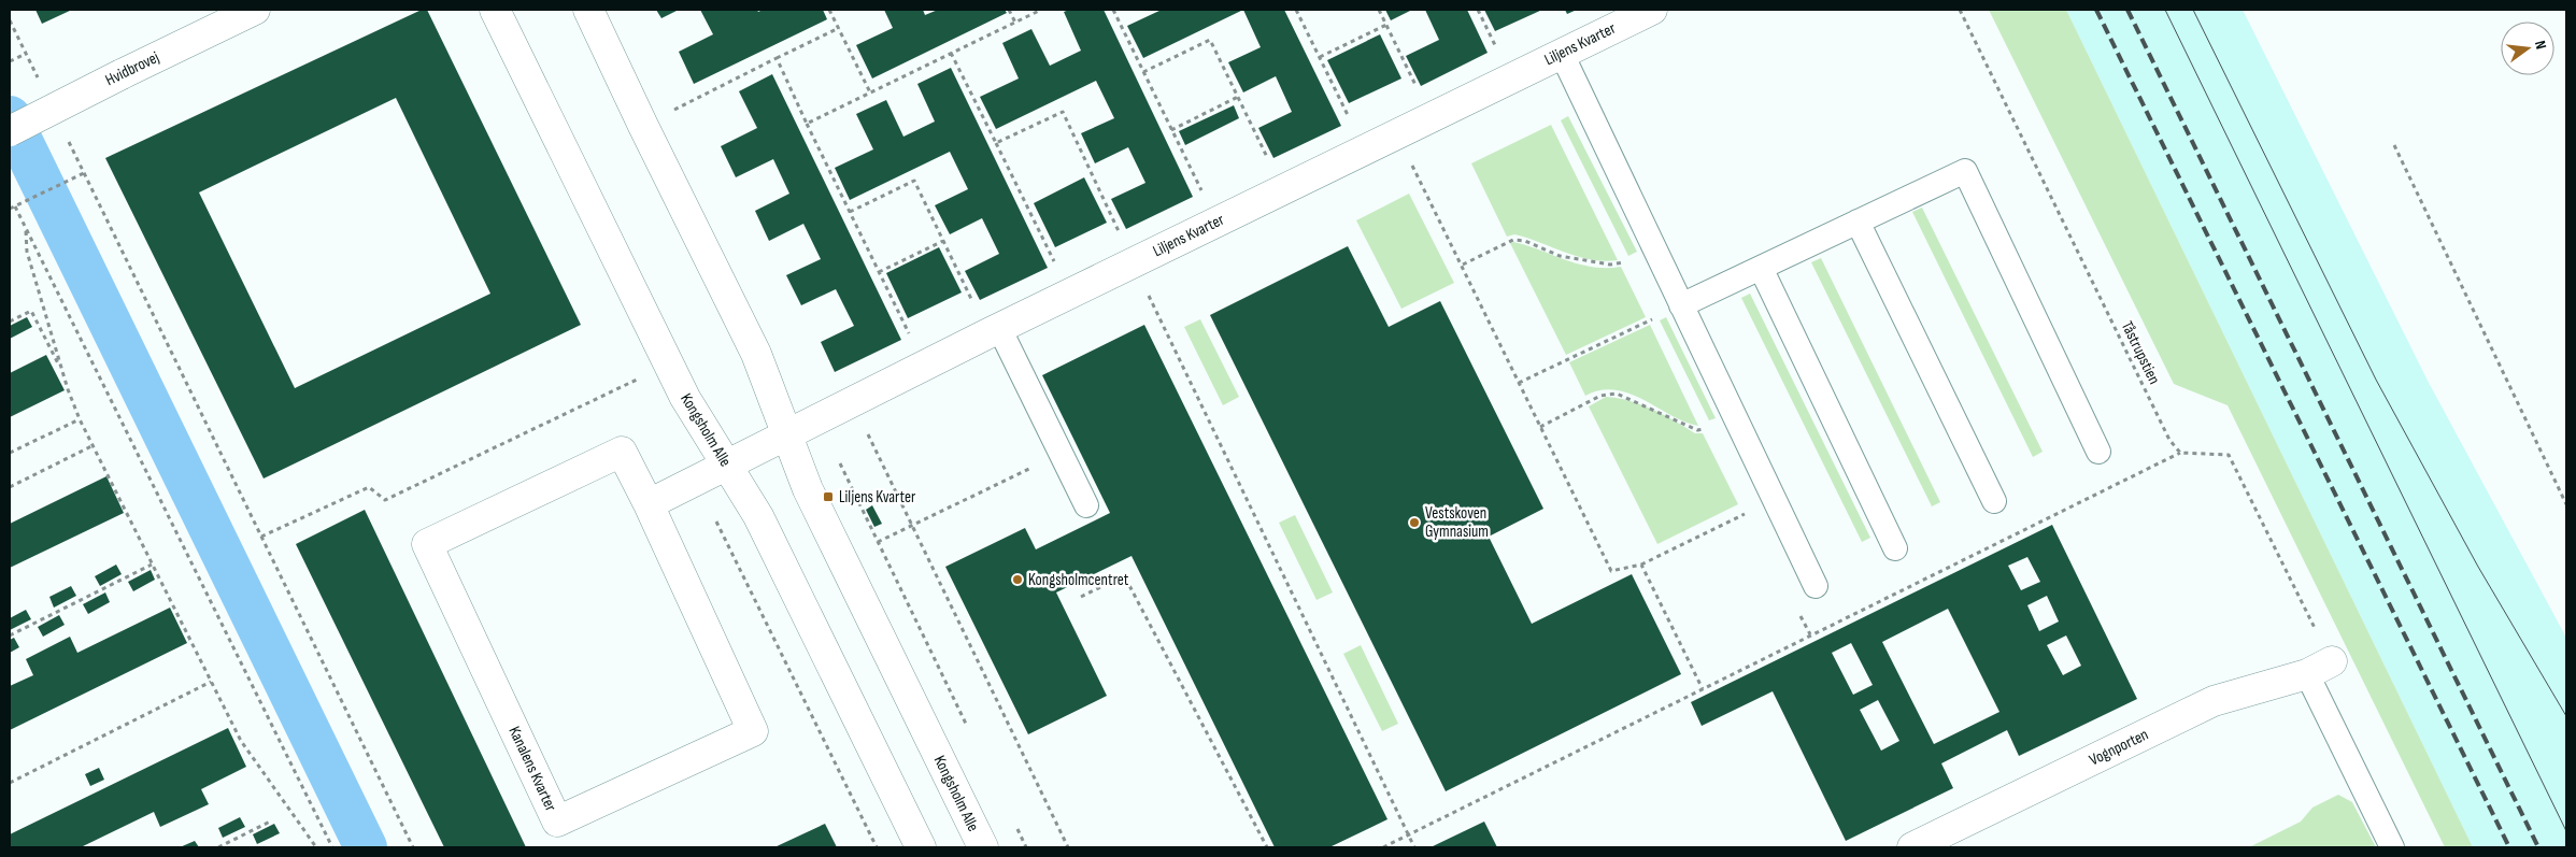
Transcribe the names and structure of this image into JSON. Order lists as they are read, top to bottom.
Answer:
{
  "streets": {
    "street": [
      "Liljens Kvarter",
      "Hvidbrovej",
      "Kongsholm Alle",
      "Vognporten",
      "Kanalens Kvarter"
    ],
    "path": ["Tåstrupstien"]
  },
  "crossings": [
    ["Liljens Kvarter", "Kongsholm Alle"]
  ],
  "places": {
    "transit": ["Liljens Kvarter"],
    "other": ["Vestskoven Gymnasium", "Kongsholmcentret"]
  },
  "north": "right"
}
